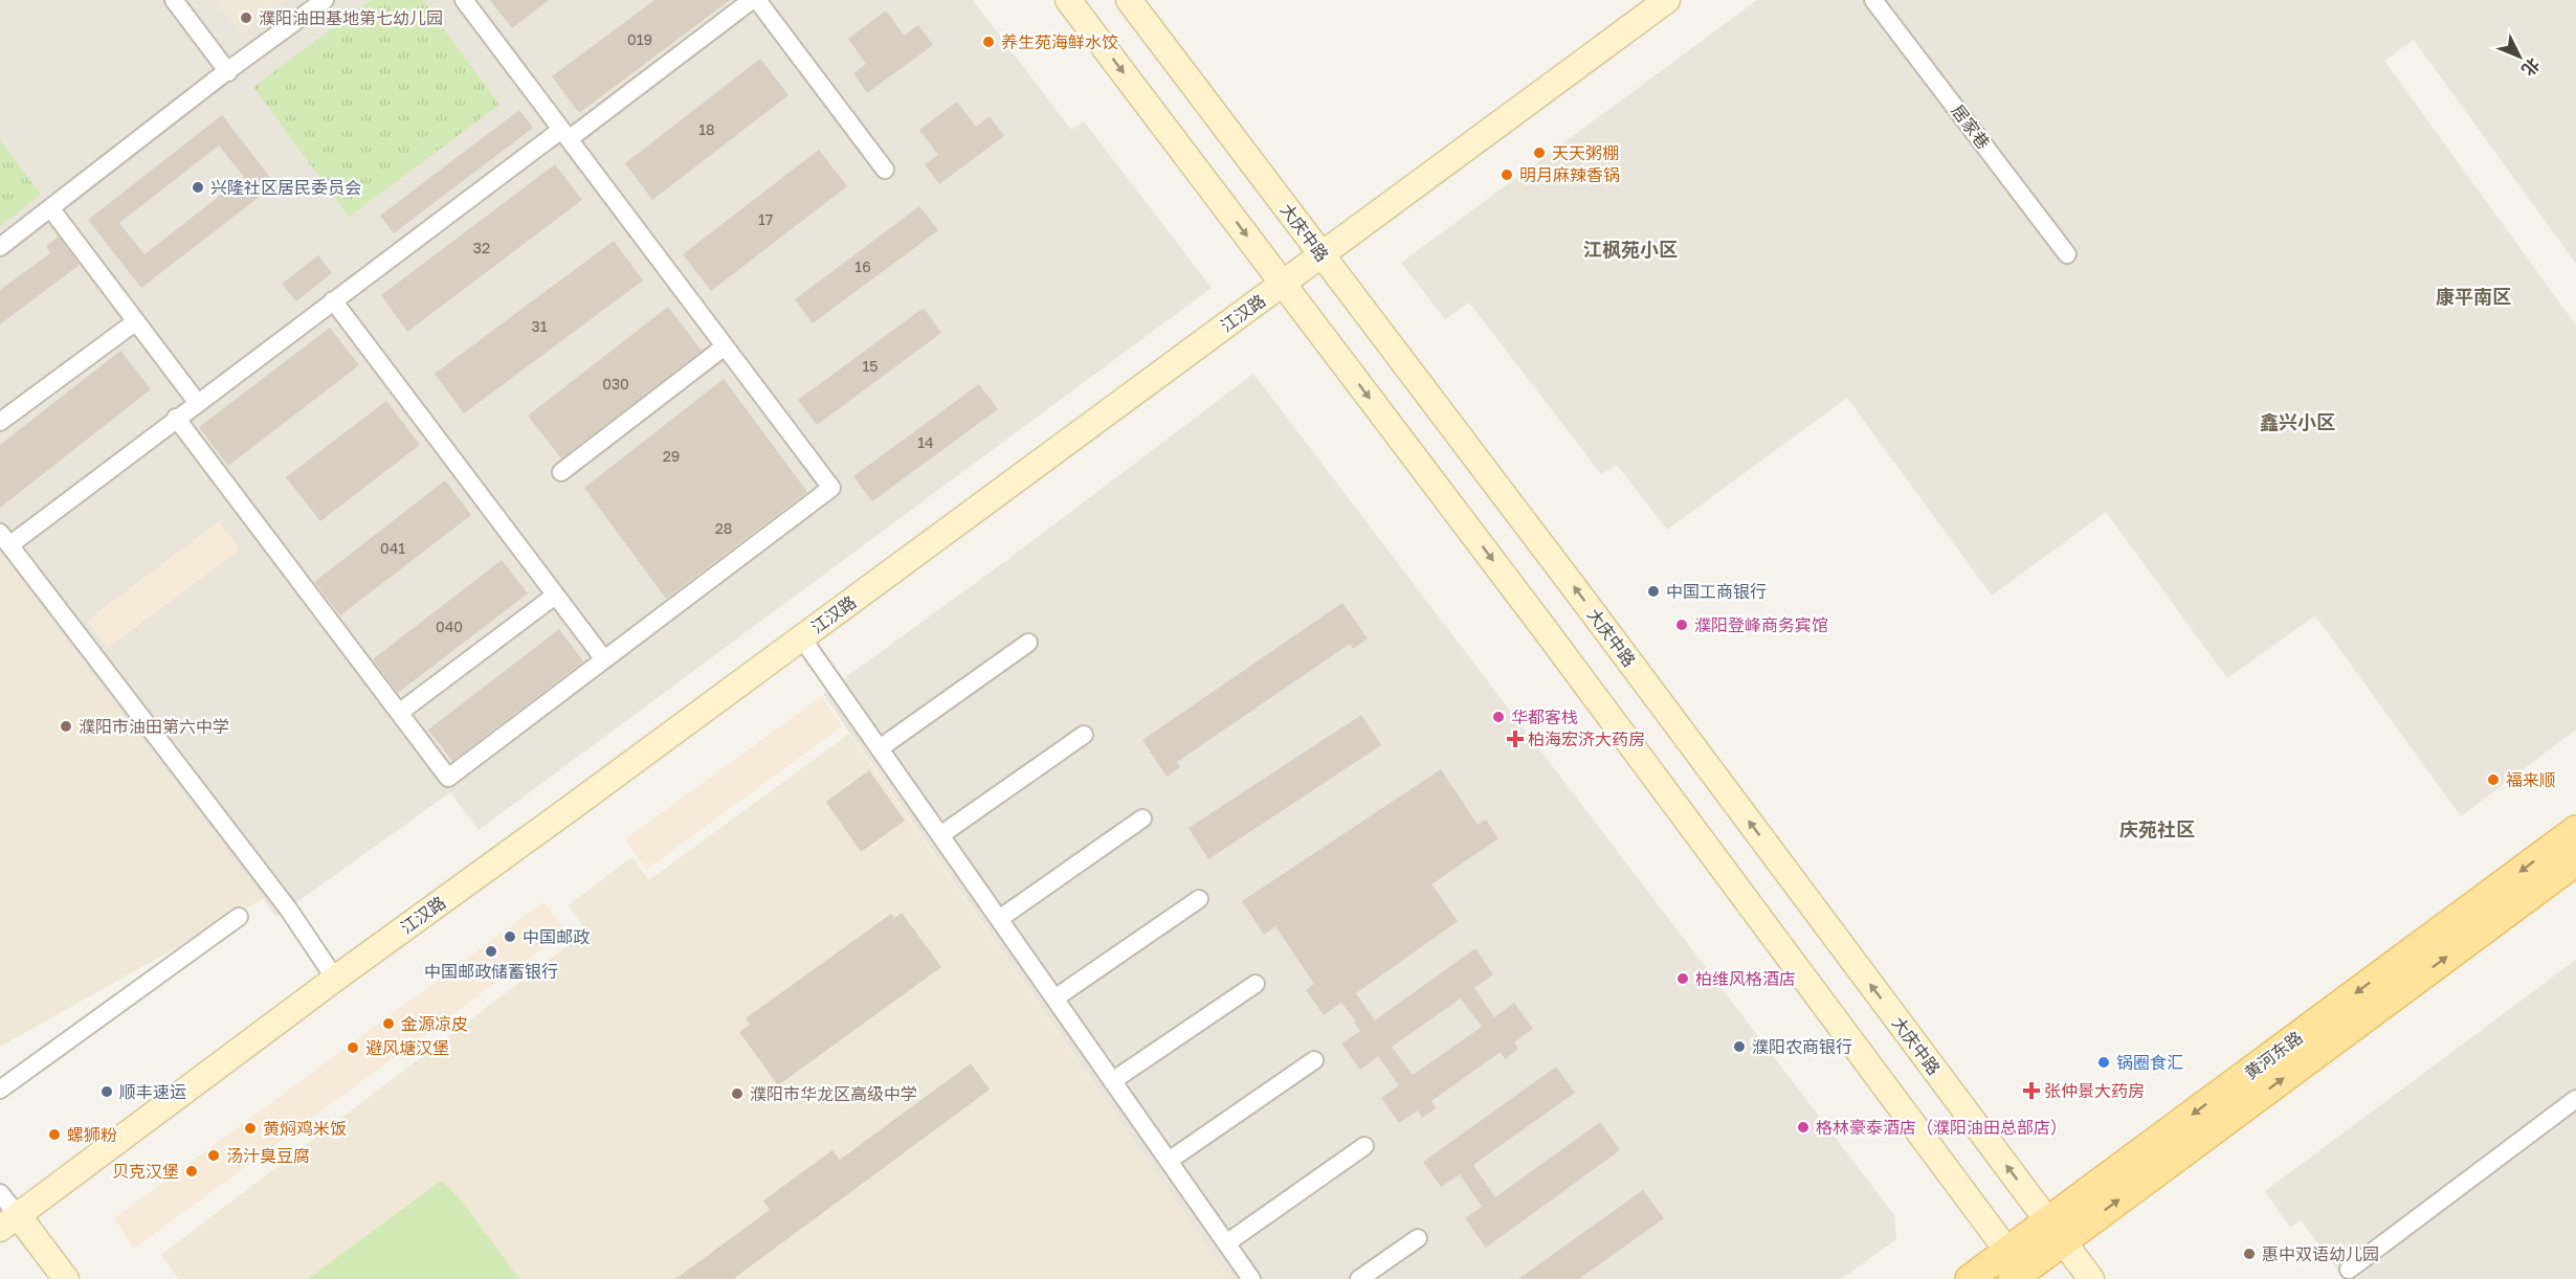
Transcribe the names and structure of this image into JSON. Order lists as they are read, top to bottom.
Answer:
{
  "streets": {
    "main road": ["大庆中路", "江汉路", "黄河东路"],
    "street": ["居家巷"]
  },
  "crossings": [
    ["大庆中路", "江汉路"],
    ["大庆中路", "黄河东路"]
  ],
  "districts": [
    "江枫苑小区",
    "康平南区",
    "鑫兴小区",
    "庆苑社区"
  ],
  "places": {
    "other": [
      "濮阳油田基地第七幼儿园",
      "养生苑海鲜水饺",
      "天天粥棚",
      "明月麻辣香锅",
      "兴隆社区居民委员会",
      "中国工商银行",
      "濮阳登峰商务宾馆",
      "华都客栈",
      "濮阳市油田第六中学",
      "福来顺",
      "中国邮政",
      "中国邮政储蓄银行",
      "柏维风格酒店",
      "金源凉皮",
      "濮阳农商银行",
      "避风塘汉堡",
      "锅圈食汇",
      "顺丰速运",
      "濮阳市华龙区高级中学",
      "格林豪泰酒店（濮阳油田总部店）",
      "黄焖鸡米饭",
      "螺狮粉",
      "汤汁臭豆腐",
      "贝克汉堡",
      "惠中双语幼儿园"
    ],
    "health": ["柏海宏济大药房", "张仲景大药房"]
  },
  "house_numbers": [
    "019",
    "18",
    "17",
    "32",
    "16",
    "31",
    "15",
    "030",
    "14",
    "29",
    "28",
    "041",
    "040"
  ],
  "north": "bottom right"
}
